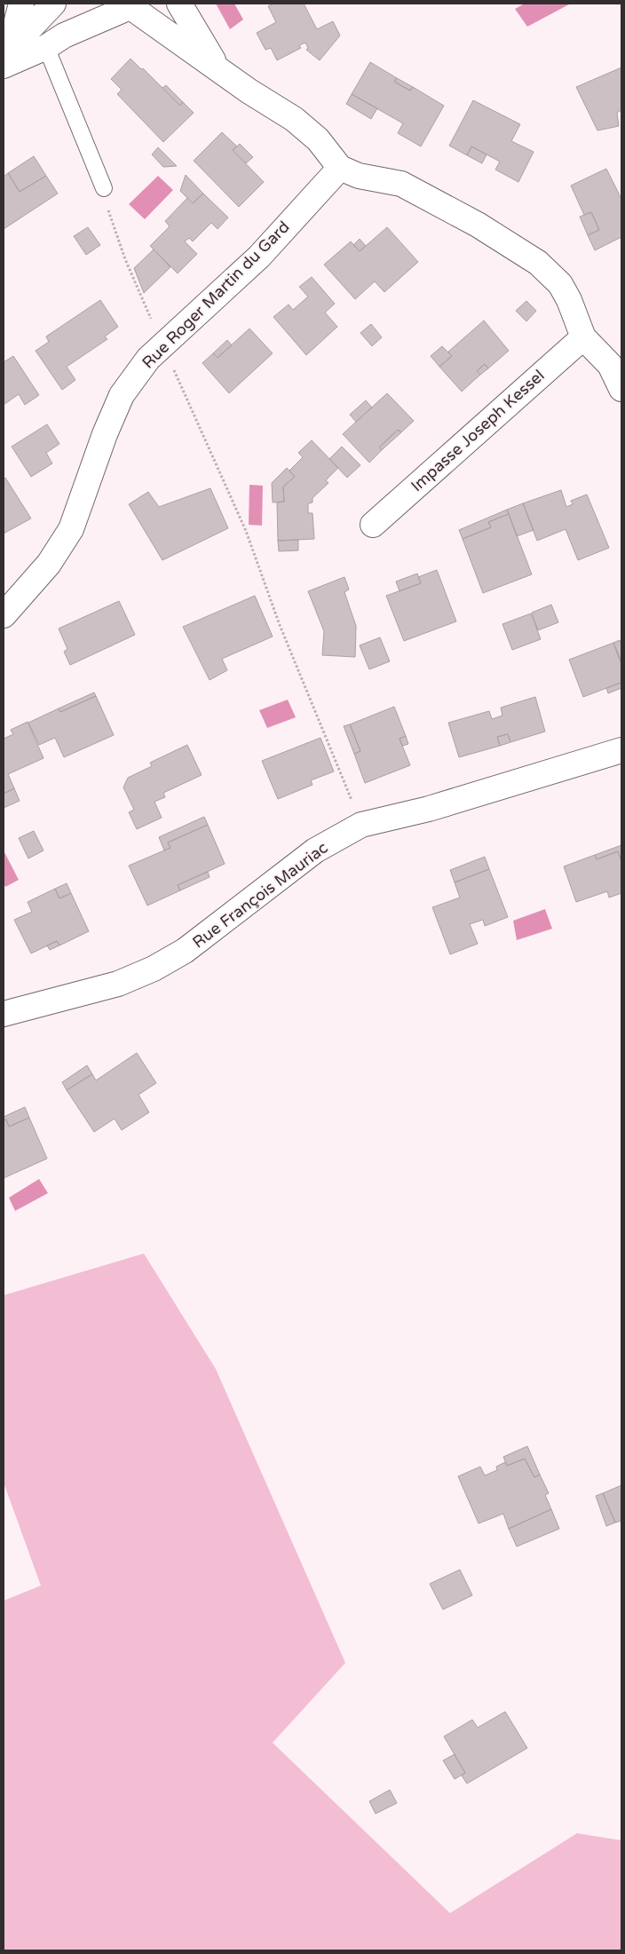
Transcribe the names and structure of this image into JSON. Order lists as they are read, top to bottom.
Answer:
{
  "streets": {
    "street": ["Rue Roger Martin du Gard", "Impasse Joseph Kessel", "Rue François Mauriac"]
  }
}
